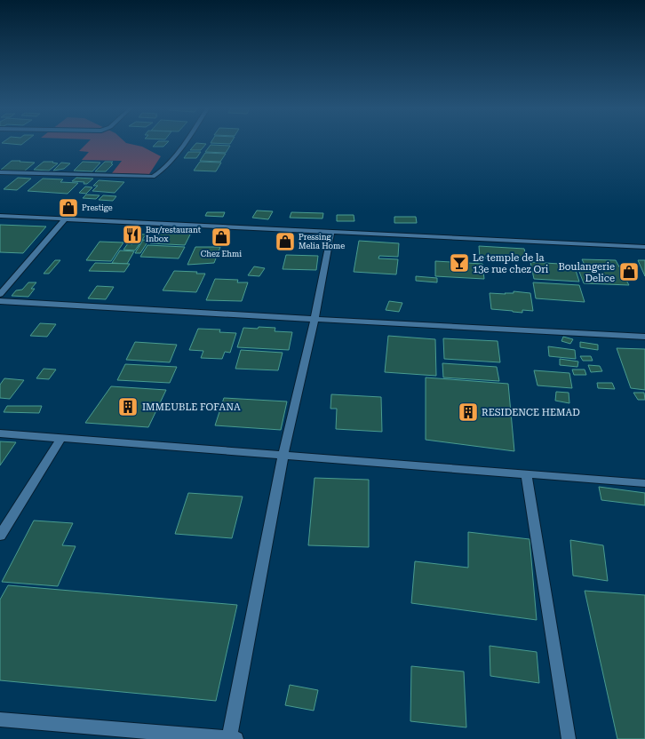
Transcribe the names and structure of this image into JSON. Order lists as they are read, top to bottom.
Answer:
{
  "places": {
    "shop": [
      "Prestige",
      "Chez Ehmi",
      "Pressing Melia Home",
      "Boulangerie Delice"
    ],
    "restaurant": ["Bar/restaurant Inbox"],
    "bar": ["Le temple de la 13e rue chez Ori"],
    "building": ["IMMEUBLE FOFANA", "RESIDENCE HEMAD"]
  }
}
